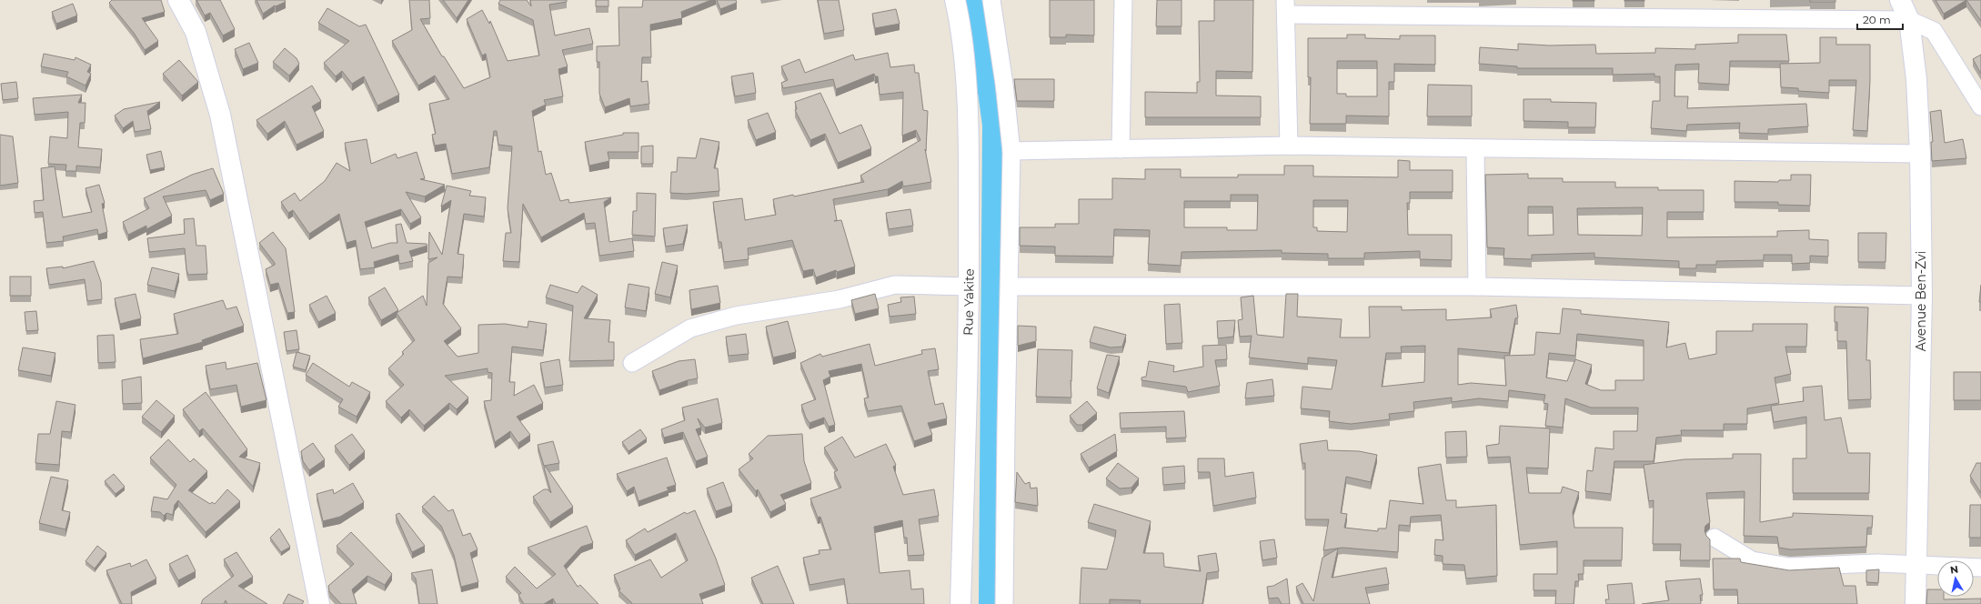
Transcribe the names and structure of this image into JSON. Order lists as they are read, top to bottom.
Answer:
{
  "streets": {
    "street": ["Avenue Ben-Zvi", "Rue Yakite"]
  },
  "scale_bar": "20 m",
  "north": "top"
}
